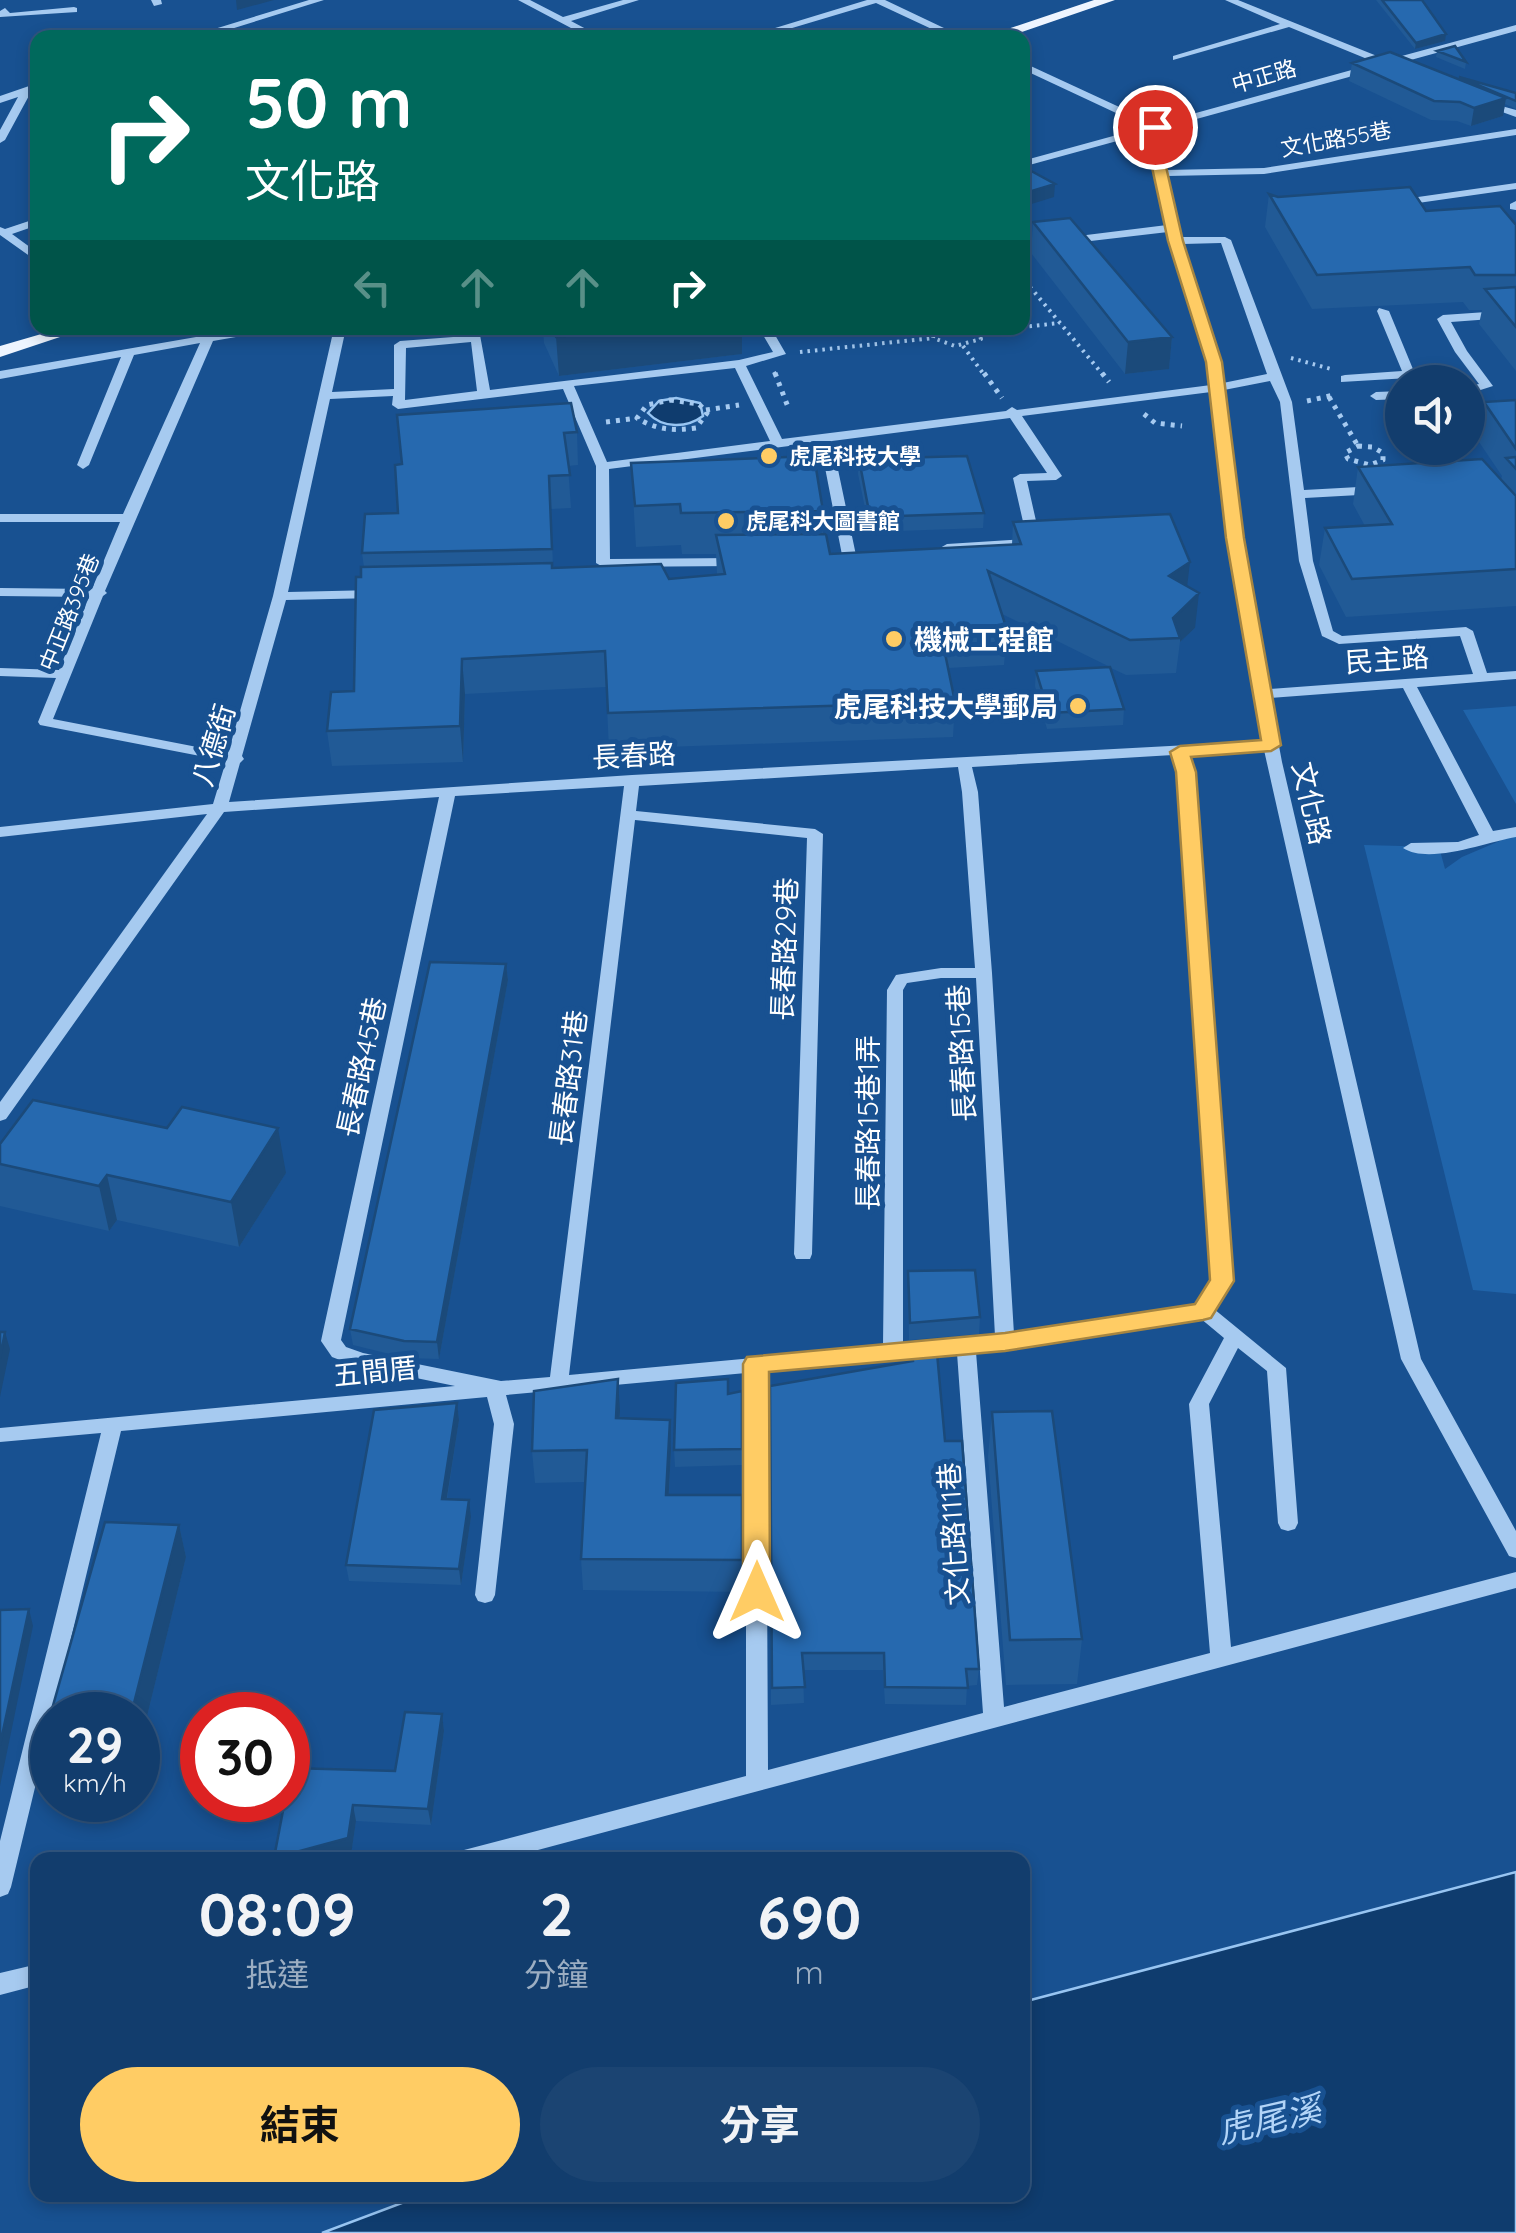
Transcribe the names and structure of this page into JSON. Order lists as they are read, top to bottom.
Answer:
{
  "streets": {
    "street": [
      "中正路",
      "文化路55巷",
      "中正路395巷",
      "民主路",
      "八德街",
      "長春路",
      "文化路",
      "長春路29巷",
      "長春路15巷",
      "長春路45巷",
      "長春路31巷",
      "長春路15巷1弄",
      "五間厝",
      "文化路111巷"
    ]
  },
  "crossings": [
    ["中正路", "文化路"],
    ["文化路55巷", "文化路"],
    ["中正路395巷", "八德街"],
    ["民主路", "文化路"],
    ["八德街", "長春路"],
    ["長春路", "文化路"],
    ["長春路", "長春路15巷"],
    ["長春路", "長春路45巷"],
    ["長春路", "長春路31巷"],
    ["長春路29巷", "長春路31巷"],
    ["長春路15巷", "長春路15巷1弄"],
    ["長春路45巷", "五間厝"],
    ["長春路31巷", "五間厝"]
  ],
  "water": ["虎尾溪"],
  "places": [
    "虎尾科技大學",
    "虎尾科大圖書館",
    "機械工程館",
    "虎尾科技大學郵局"
  ],
  "page": {
    "turn": ["50 m", "文化路"],
    "speed": "29 km/h",
    "limit": "30",
    "eta": [
      "08:09",
      "抵達",
      "2",
      "分鐘",
      "690",
      "m"
    ],
    "buttons": ["結束", "分享"]
  }
}
